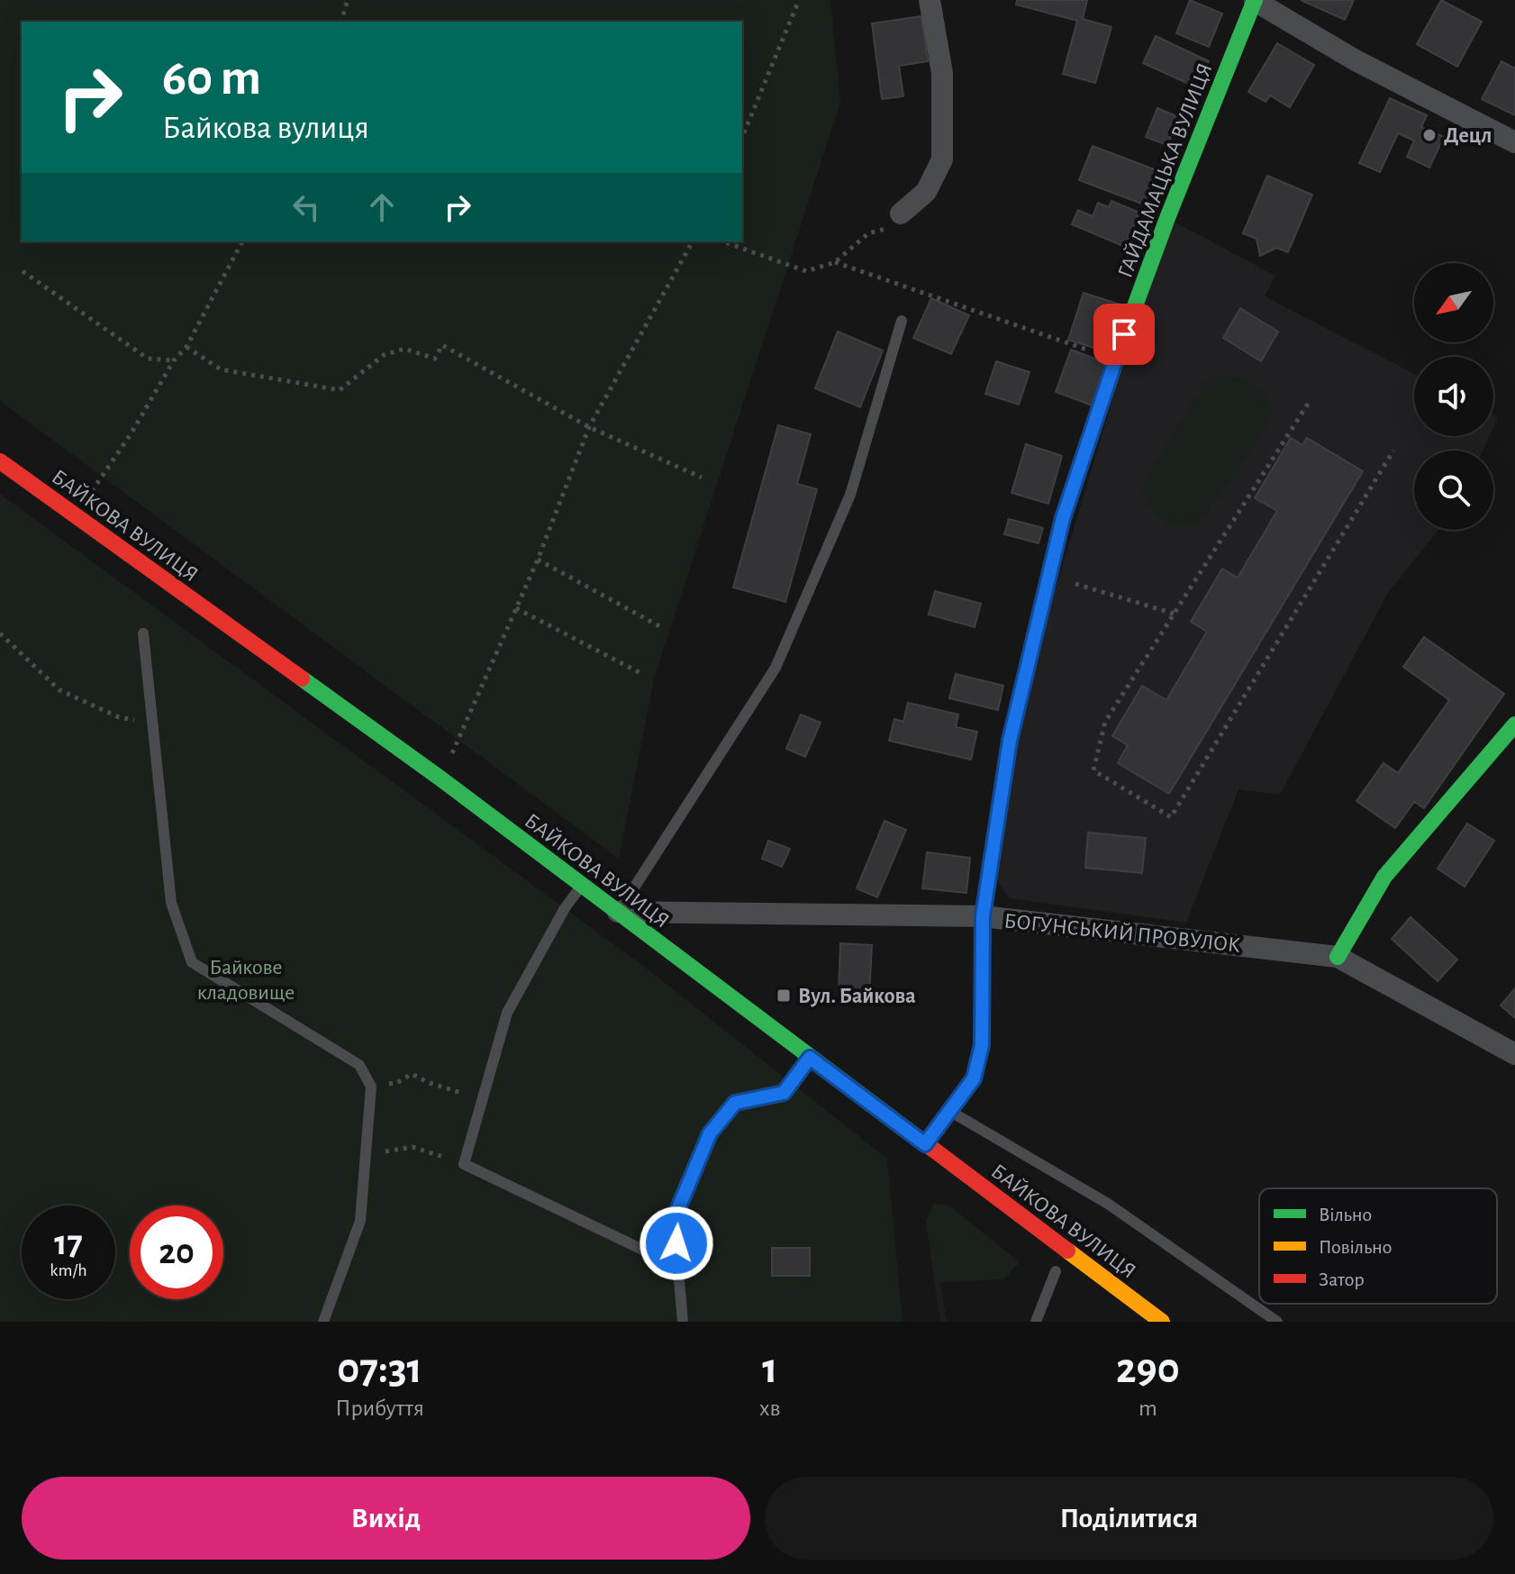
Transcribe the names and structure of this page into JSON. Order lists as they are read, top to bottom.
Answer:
{
  "streets": {
    "street": ["ГАЙДАМАЦЬКА ВУЛИЦЯ", "БАЙКОВА ВУЛИЦЯ", "БОГУНСЬКИЙ ПРОВУЛОК"]
  },
  "crossings": [
    ["ГАЙДАМАЦЬКА ВУЛИЦЯ", "БАЙКОВА ВУЛИЦЯ"],
    ["ГАЙДАМАЦЬКА ВУЛИЦЯ", "БОГУНСЬКИЙ ПРОВУЛОК"],
    ["БАЙКОВА ВУЛИЦЯ", "БОГУНСЬКИЙ ПРОВУЛОК"]
  ],
  "parks": ["Байкове кладовище"],
  "places": {
    "other": ["Децл"],
    "transit": ["Вул. Байкова"]
  },
  "legend": ["Вільно", "Повільно", "Затор"],
  "north": "bottom left",
  "page": {
    "turn": ["60 m", "Байкова вулиця"],
    "speed": "17 km/h",
    "limit": "20",
    "eta": [
      "07:31",
      "Прибуття",
      "1",
      "хв",
      "290",
      "m"
    ],
    "buttons": ["Вихід", "Поділитися"]
  }
}
